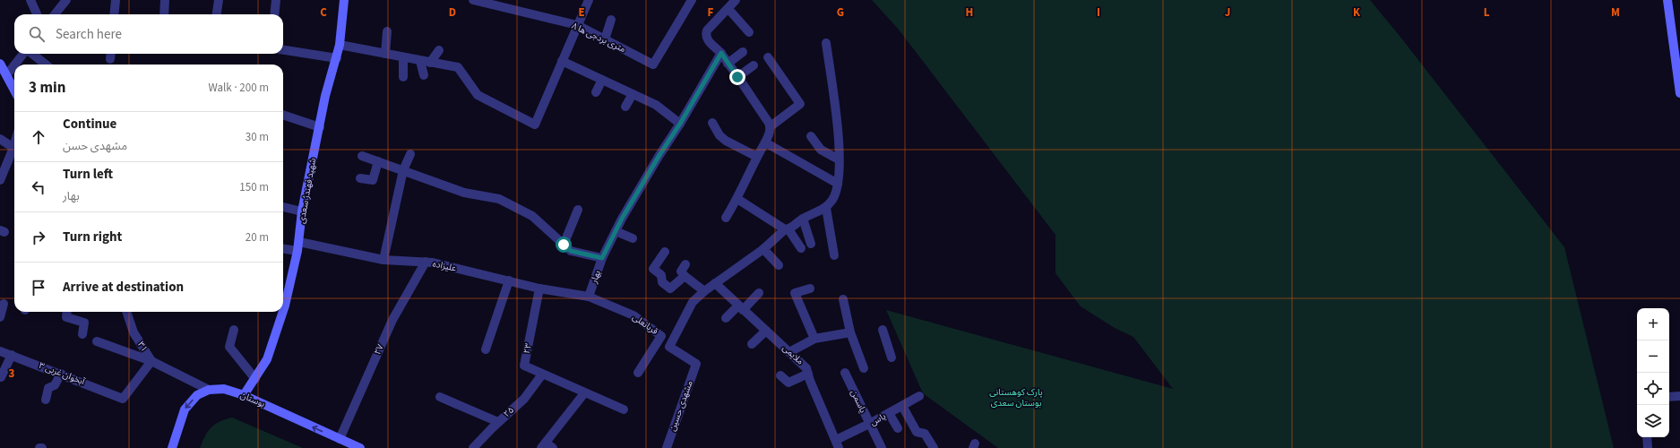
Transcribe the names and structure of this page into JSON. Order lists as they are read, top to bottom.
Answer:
{
  "streets": {
    "street": [
      "۸ متری بردجی ها",
      "شهید فهندژ سعدی",
      "علیزاده",
      "بهار",
      "قربانعلی",
      "۳۱",
      "۲۳",
      "۲۷",
      "ملایمی",
      "آبخوان غربی ۳",
      "بوستان",
      "یاسمن",
      "مشهدی حسین",
      "۲۵",
      "یاس"
    ]
  },
  "crossings": [
    ["شهید فهندژ سعدی", "علیزاده"],
    ["شهید فهندژ سعدی", "بوستان"],
    ["علیزاده", "بهار"],
    ["علیزاده", "قربانعلی"],
    ["علیزاده", "۲۳"],
    ["علیزاده", "۲۷"],
    ["بهار", "قربانعلی"],
    ["۳۱", "آبخوان غربی ۳"],
    ["۲۳", "۲۵"],
    ["۲۷", "بوستان"],
    ["ملایمی", "یاس"],
    ["یاسمن", "یاس"]
  ],
  "one_way": ["بوستان"],
  "parks": ["پارک کوهستانی بوستان سعدی"],
  "page": {
    "search": "Search here",
    "heading": ["3 min", "Walk · 200 m"],
    "list": [
      ["Continue", "مشهدی حسن", "30 m"],
      ["Turn left", "بهار", "150 m"],
      ["Turn right", "20 m"],
      "Arrive at destination"
    ],
    "map_buttons": ["+", "−"]
  },
  "grid": {
    "columns": [
      "C",
      "D",
      "E",
      "F",
      "G",
      "H",
      "I",
      "J",
      "K",
      "L",
      "M"
    ],
    "rows": ["3"]
  }
}
